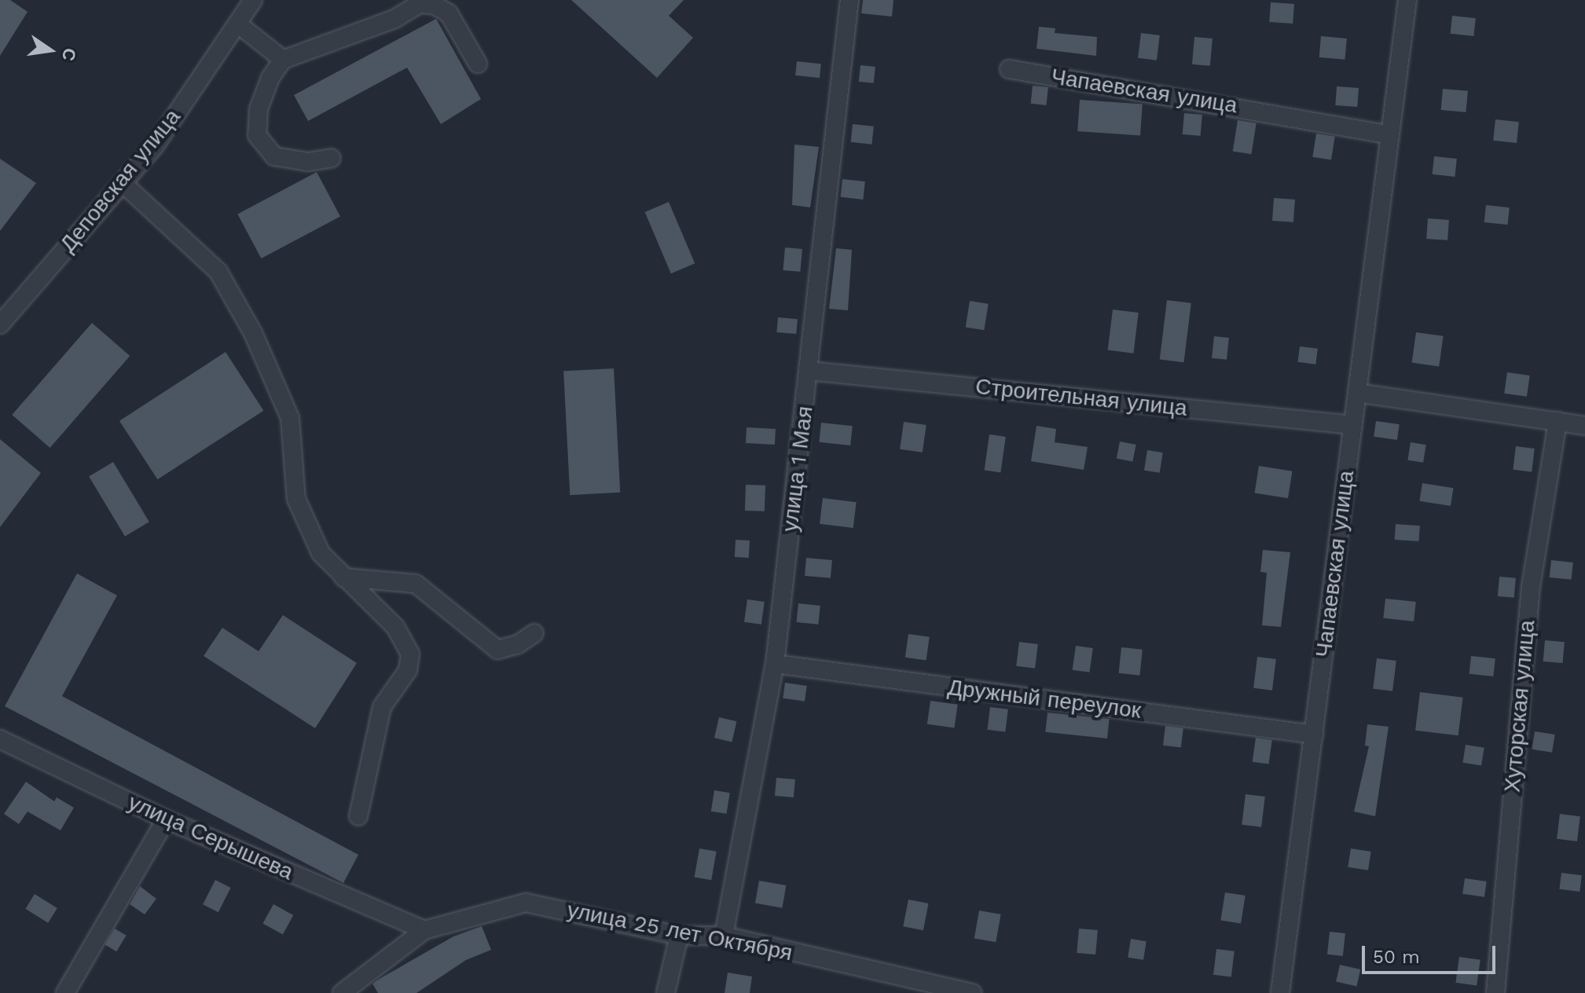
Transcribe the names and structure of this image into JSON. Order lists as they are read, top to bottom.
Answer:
{
  "streets": {
    "street": [
      "Чапаевская улица",
      "Деповская улица",
      "Строительная улица",
      "улица 1 Мая",
      "Дружный переулок",
      "Хуторская улица",
      "улица Серышева",
      "улица 25 лет Октября"
    ]
  },
  "crossings": [
    ["Чапаевская улица", "Строительная улица"],
    ["Чапаевская улица", "Дружный переулок"],
    ["Строительная улица", "улица 1 Мая"],
    ["улица 1 Мая", "Дружный переулок"],
    ["улица 1 Мая", "улица 25 лет Октября"],
    ["улица Серышева", "улица 25 лет Октября"]
  ],
  "scale_bar": "50 m",
  "north": "right"
}
